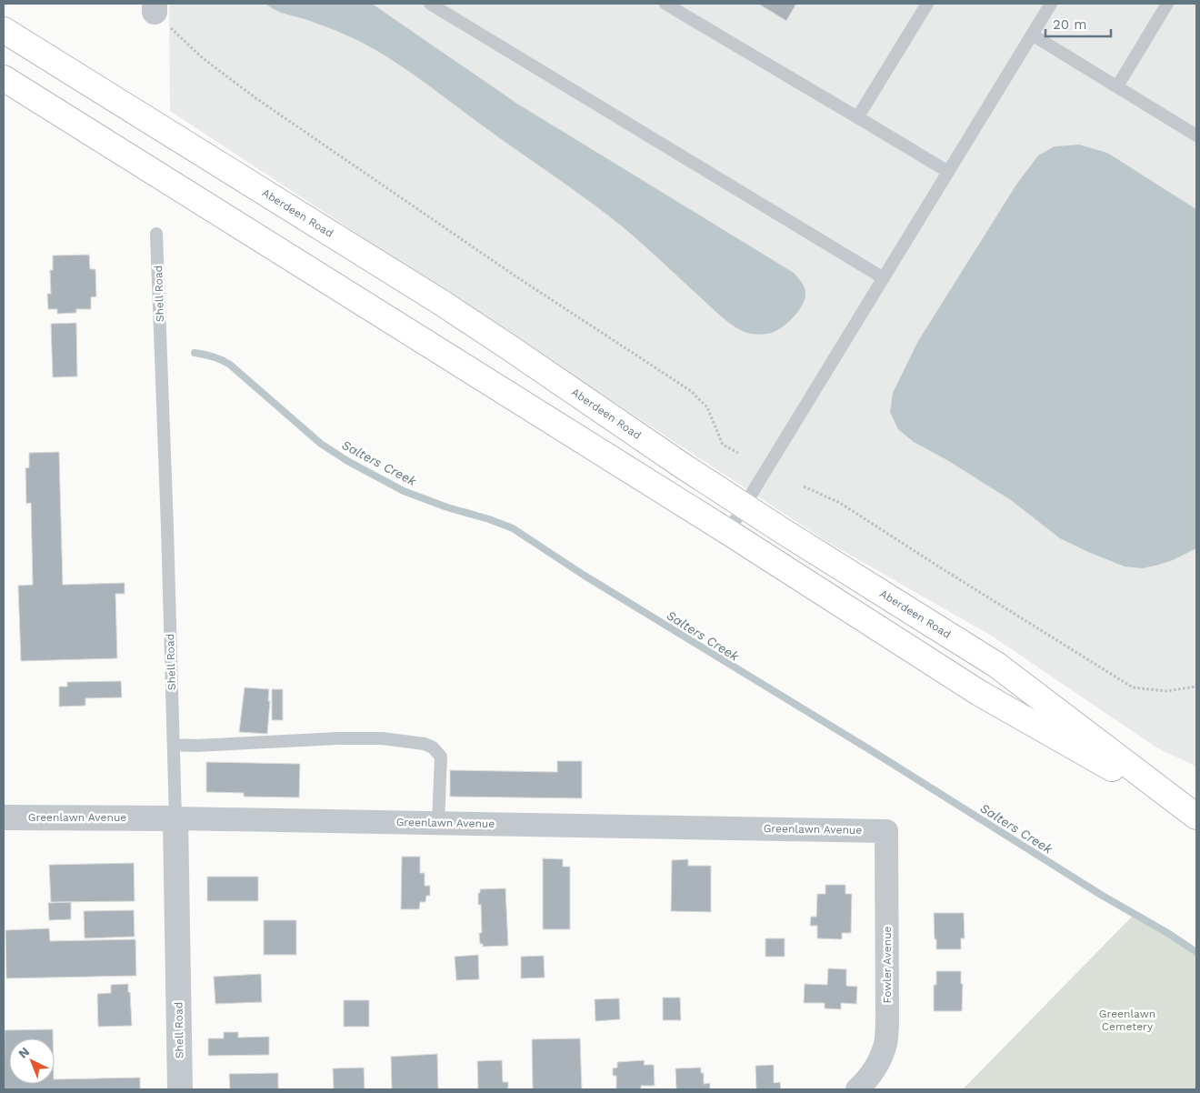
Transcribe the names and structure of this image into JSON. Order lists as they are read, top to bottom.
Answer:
{
  "streets": {
    "main road": ["Aberdeen Road"],
    "street": ["Shell Road", "Greenlawn Avenue", "Fowler Avenue"]
  },
  "crossings": [
    ["Shell Road", "Greenlawn Avenue"],
    ["Greenlawn Avenue", "Fowler Avenue"]
  ],
  "water": ["Salters Creek"],
  "parks": ["Greenlawn Cemetery"],
  "scale_bar": "20 m",
  "north": "top left"
}
